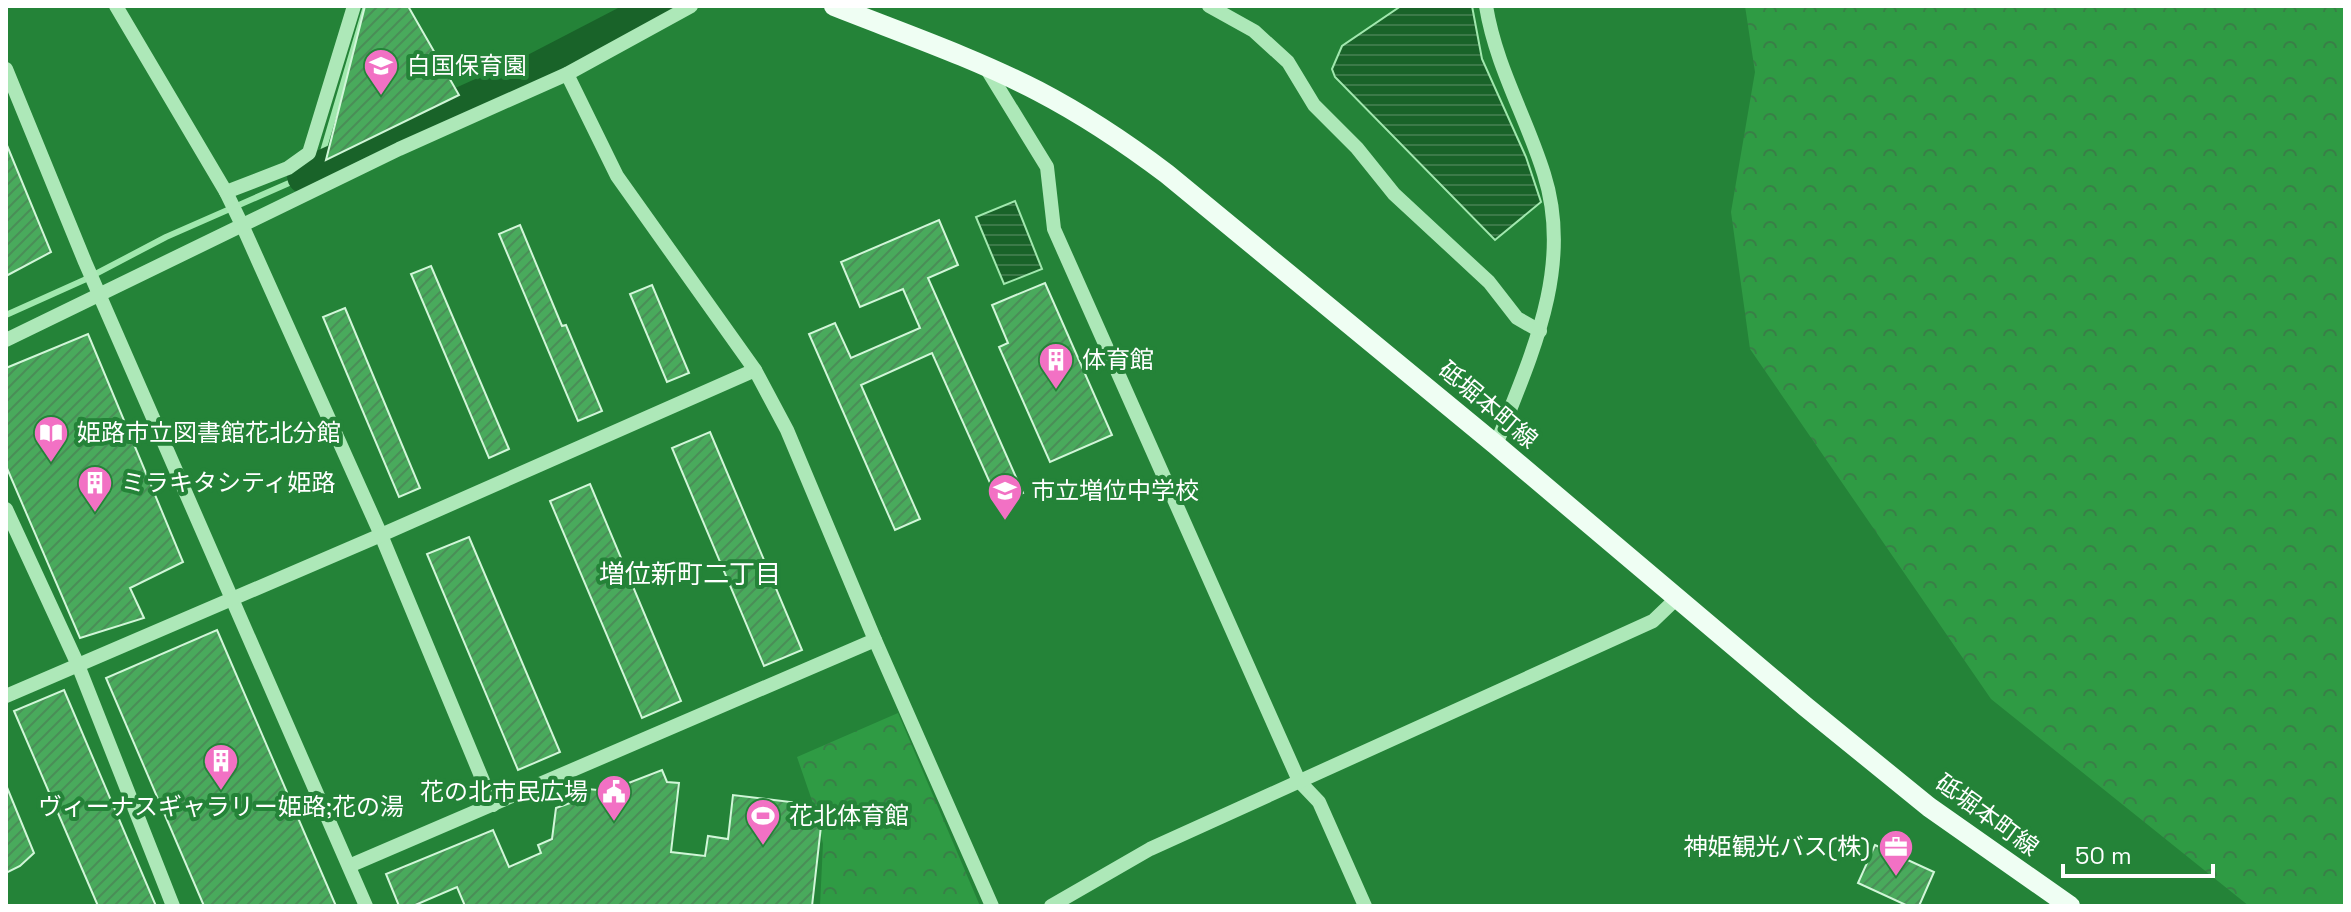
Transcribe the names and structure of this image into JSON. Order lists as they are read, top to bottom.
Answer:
{
  "streets": {
    "main road": ["砥堀本町線"]
  },
  "districts": ["増位新町二丁目"],
  "places": {
    "school or university": ["白国保育園", "市立増位中学校"],
    "building": ["体育館", "ミラキタシティ姫路", "ヴィーナスギャラリー姫路;花の湯"],
    "library": ["姫路市立図書館花北分館"],
    "public building": ["花の北市民広場"],
    "sports": ["花北体育館"],
    "office": ["神姫観光バス(株)"]
  },
  "scale_bar": "50 m"
}
